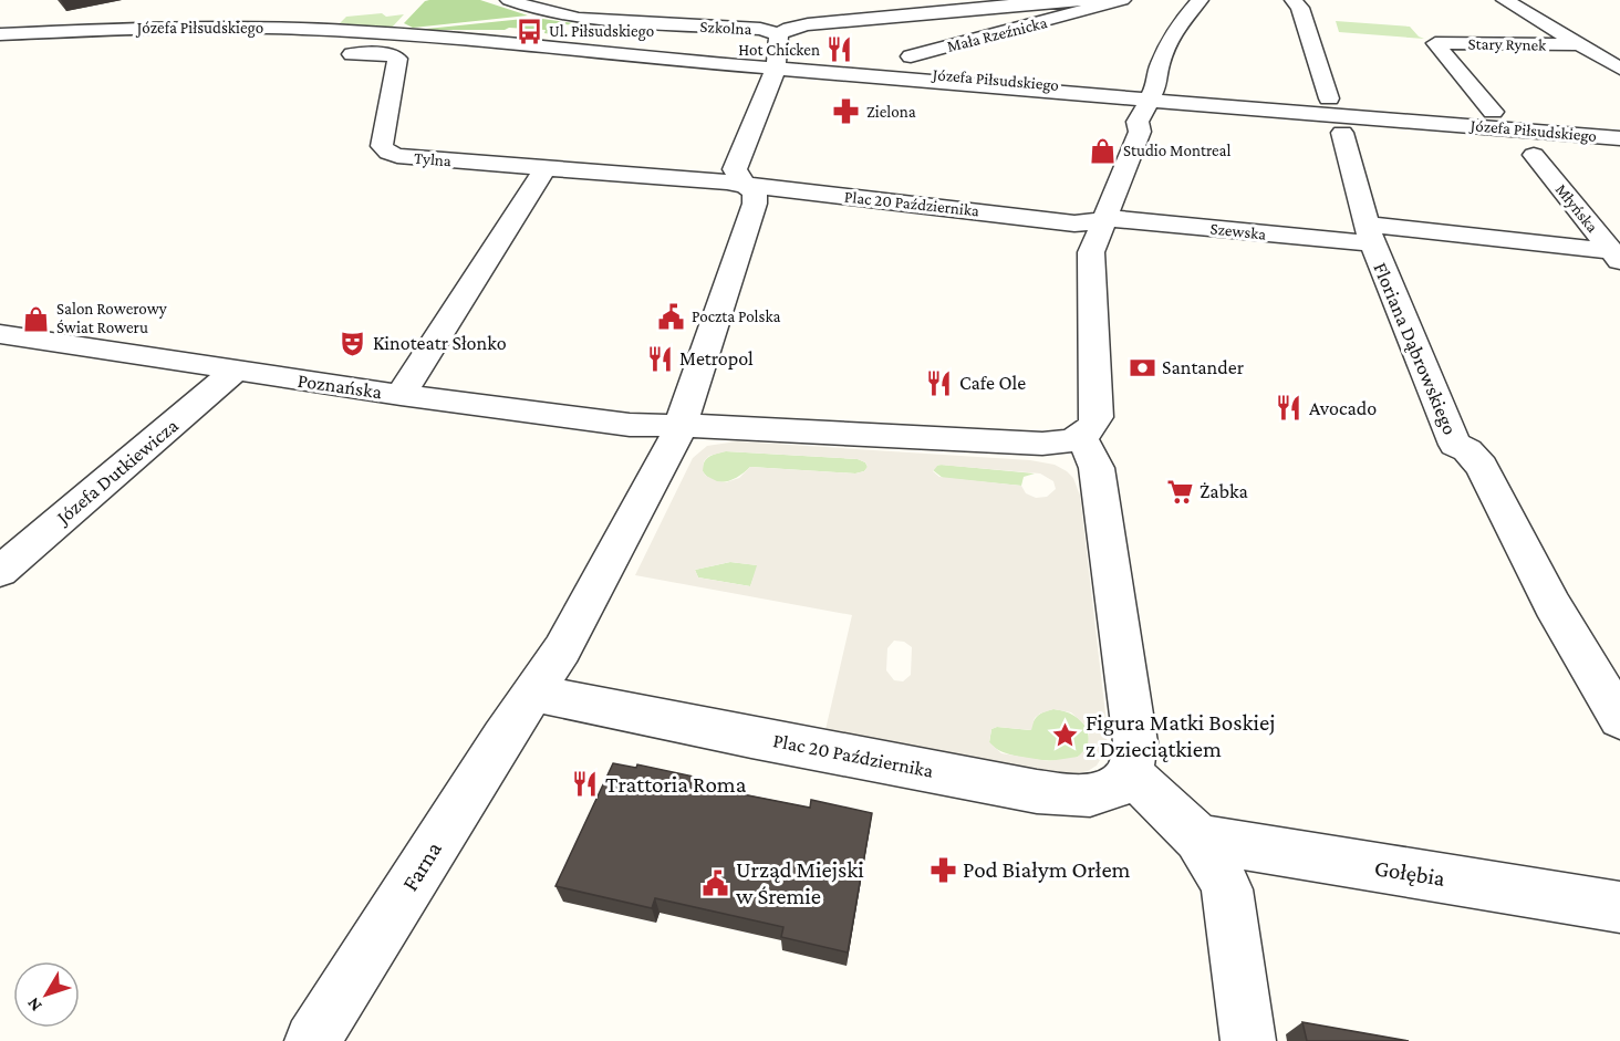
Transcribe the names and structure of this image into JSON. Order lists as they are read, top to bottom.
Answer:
{
  "streets": {
    "street": [
      "Józefa Piłsudskiego",
      "Szkolna",
      "Mała Rzeźnicka",
      "Stary Rynek",
      "Tylna",
      "Plac 20 Października",
      "Młyńska",
      "Szewska",
      "Floriana Dąbrowskiego",
      "Poznańska",
      "Józefa Dutkiewicza",
      "Farna",
      "Gołębia"
    ]
  },
  "crossings": [
    ["Józefa Piłsudskiego", "Szkolna"],
    ["Szkolna", "Tylna"],
    ["Szkolna", "Plac 20 Października"],
    ["Tylna", "Plac 20 Października"],
    ["Plac 20 Października", "Szewska"],
    ["Plac 20 Października", "Farna"],
    ["Młyńska", "Szewska"],
    ["Szewska", "Floriana Dąbrowskiego"],
    ["Poznańska", "Józefa Dutkiewicza"]
  ],
  "places": {
    "bus stop": ["Ul. Piłsudskiego"],
    "restaurant": [
      "Hot Chicken",
      "Metropol",
      "Cafe Ole",
      "Avocado",
      "Trattoria Roma"
    ],
    "pharmacy": ["Zielona", "Pod Białym Orłem"],
    "shop": ["Studio Montreal", "Salon Rowerowy Świat Roweru"],
    "public building": ["Poczta Polska", "Urząd Miejski w Śremie"],
    "theatre": ["Kinoteatr Słonko"],
    "bank": ["Santander"],
    "supermarket": ["Żabka"],
    "place": ["Figura Matki Boskiej z Dzieciątkiem"]
  },
  "north": "bottom left"
}
